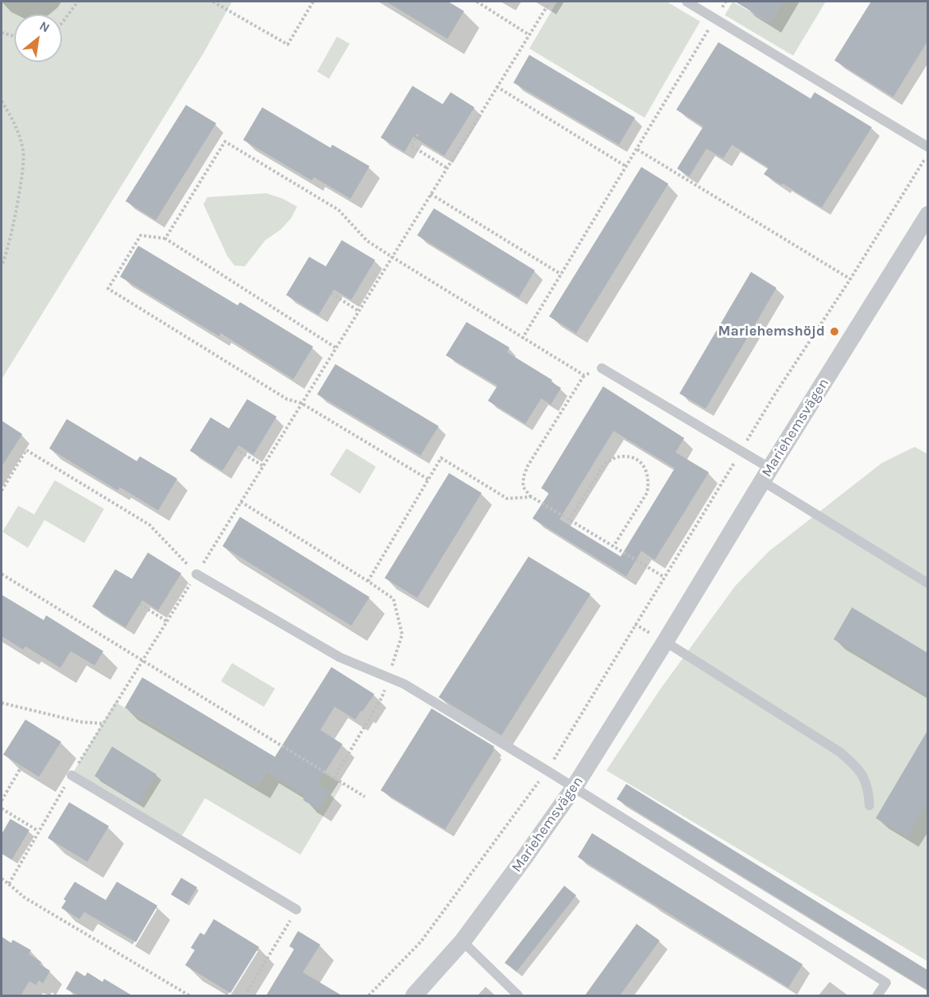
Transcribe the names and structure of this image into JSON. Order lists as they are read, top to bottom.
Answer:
{
  "streets": {
    "street": ["Mariehemsvägen"]
  },
  "places": ["Mariehemshöjd"],
  "north": "top right"
}
